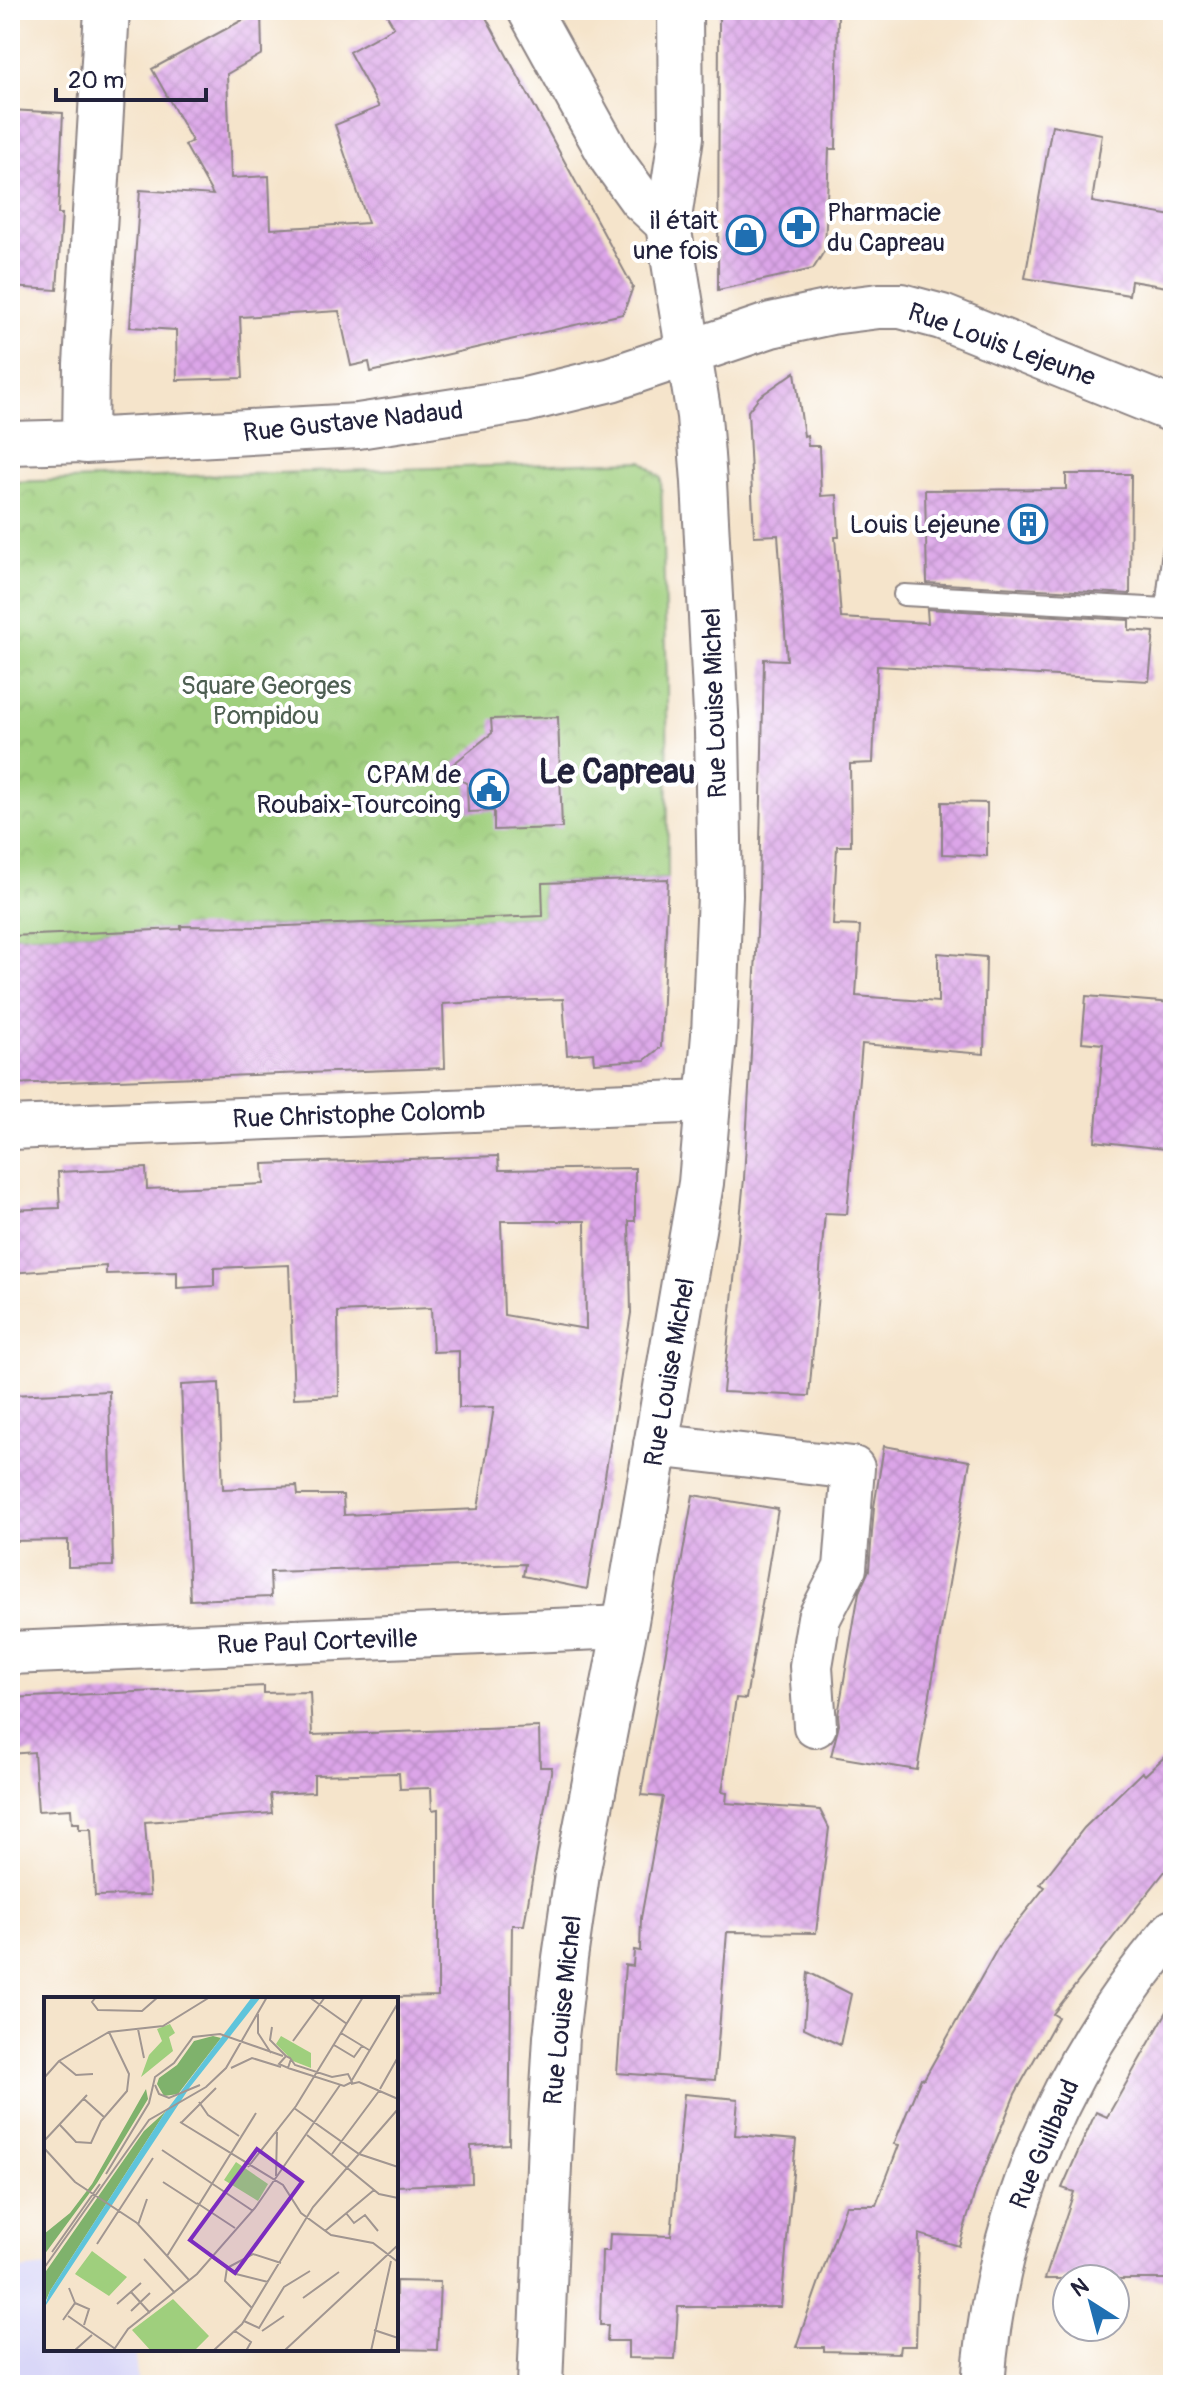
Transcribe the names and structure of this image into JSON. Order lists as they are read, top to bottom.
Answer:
{
  "streets": {
    "street": [
      "Rue Louis Lejeune",
      "Rue Gustave Nadaud",
      "Rue Louise Michel",
      "Rue Christophe Colomb",
      "Rue Paul Corteville",
      "Rue Guilbaud"
    ]
  },
  "crossings": [
    ["Rue Louis Lejeune", "Rue Gustave Nadaud"],
    ["Rue Louis Lejeune", "Rue Louise Michel"],
    ["Rue Gustave Nadaud", "Rue Louise Michel"],
    ["Rue Louise Michel", "Rue Christophe Colomb"],
    ["Rue Louise Michel", "Rue Paul Corteville"]
  ],
  "districts": ["Le Capreau"],
  "parks": ["Square Georges Pompidou"],
  "places": {
    "pharmacy": ["Pharmacie du Capreau"],
    "shop": ["il était une fois"],
    "building": ["Louis Lejeune"],
    "public building": ["CPAM de Roubaix-Tourcoing"]
  },
  "scale_bar": "20 m",
  "north": "top left"
}
